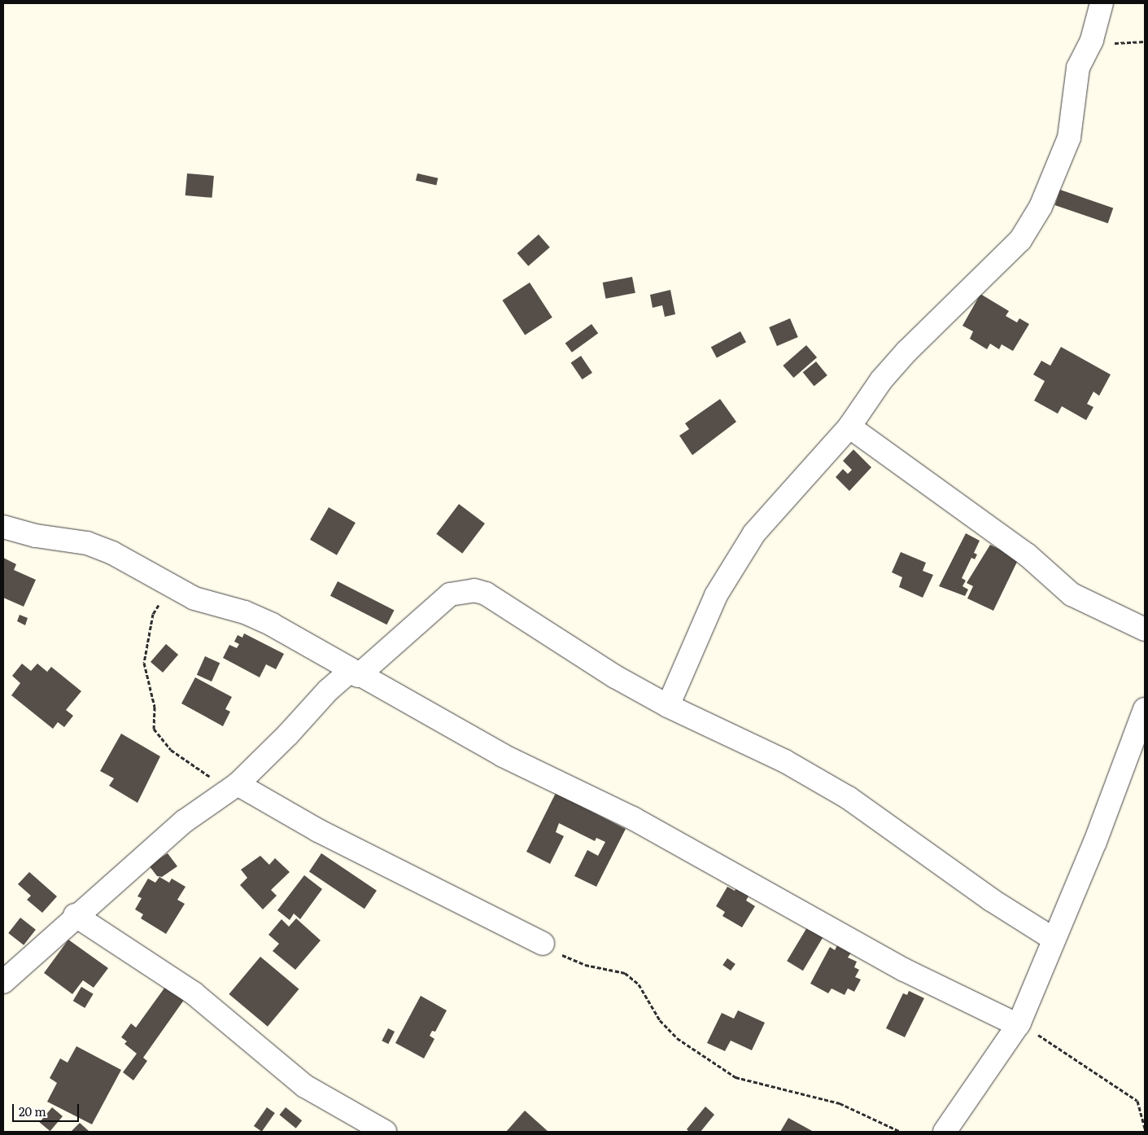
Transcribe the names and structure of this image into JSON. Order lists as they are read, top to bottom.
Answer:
{
  "scale_bar": "20 m"
}
